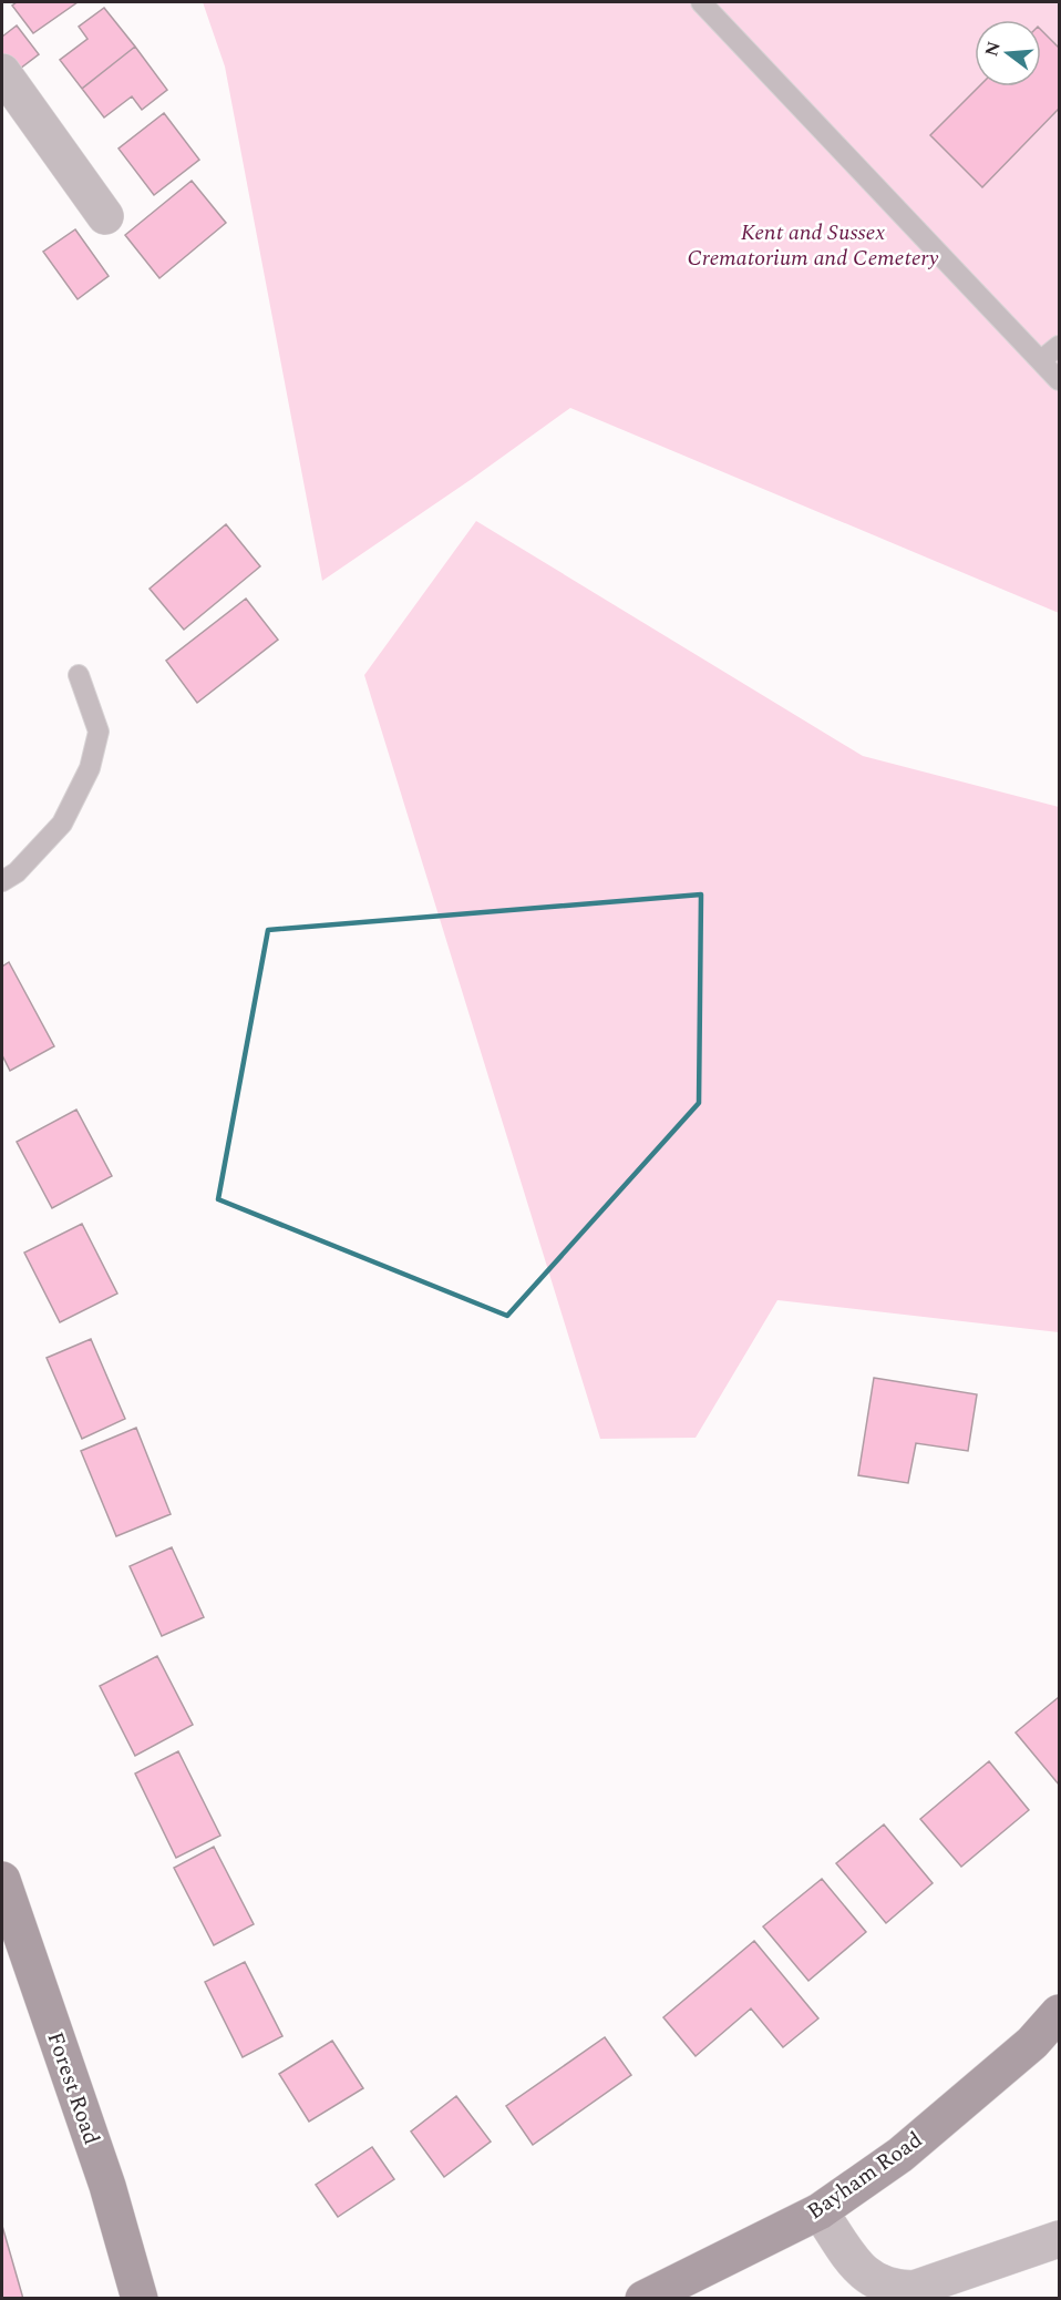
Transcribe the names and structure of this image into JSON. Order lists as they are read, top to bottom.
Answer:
{
  "streets": {
    "main road": ["Forest Road", "Bayham Road"]
  },
  "parks": ["Kent and Sussex Crematorium and Cemetery"],
  "north": "left"
}
